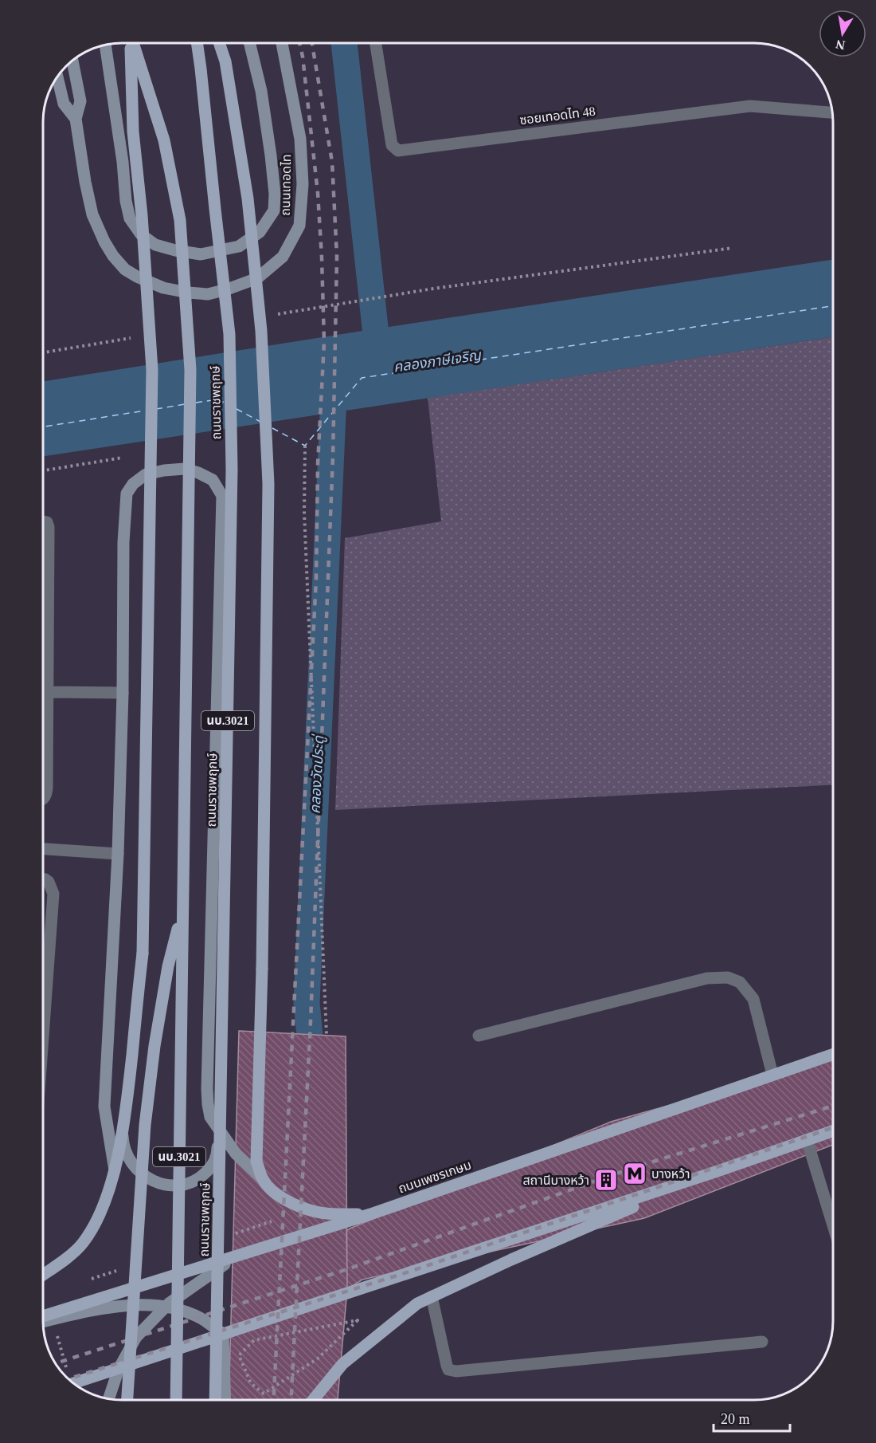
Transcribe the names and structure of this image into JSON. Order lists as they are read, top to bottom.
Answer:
{
  "streets": {
    "main road": [
      "ถนนเทอดไท",
      "ถนนราชพฤกษ์",
      "นบ.3021",
      "ถนนเพชรเกษม"
    ],
    "street": ["ซอยเทอดไท 48"]
  },
  "water": ["คลองภาษีเจริญ", "คลองวัดประดู่"],
  "places": {
    "metro station": ["บางหว้า"],
    "building": ["สถานีบางหว้า"]
  },
  "scale_bar": "20 m",
  "north": "bottom"
}
